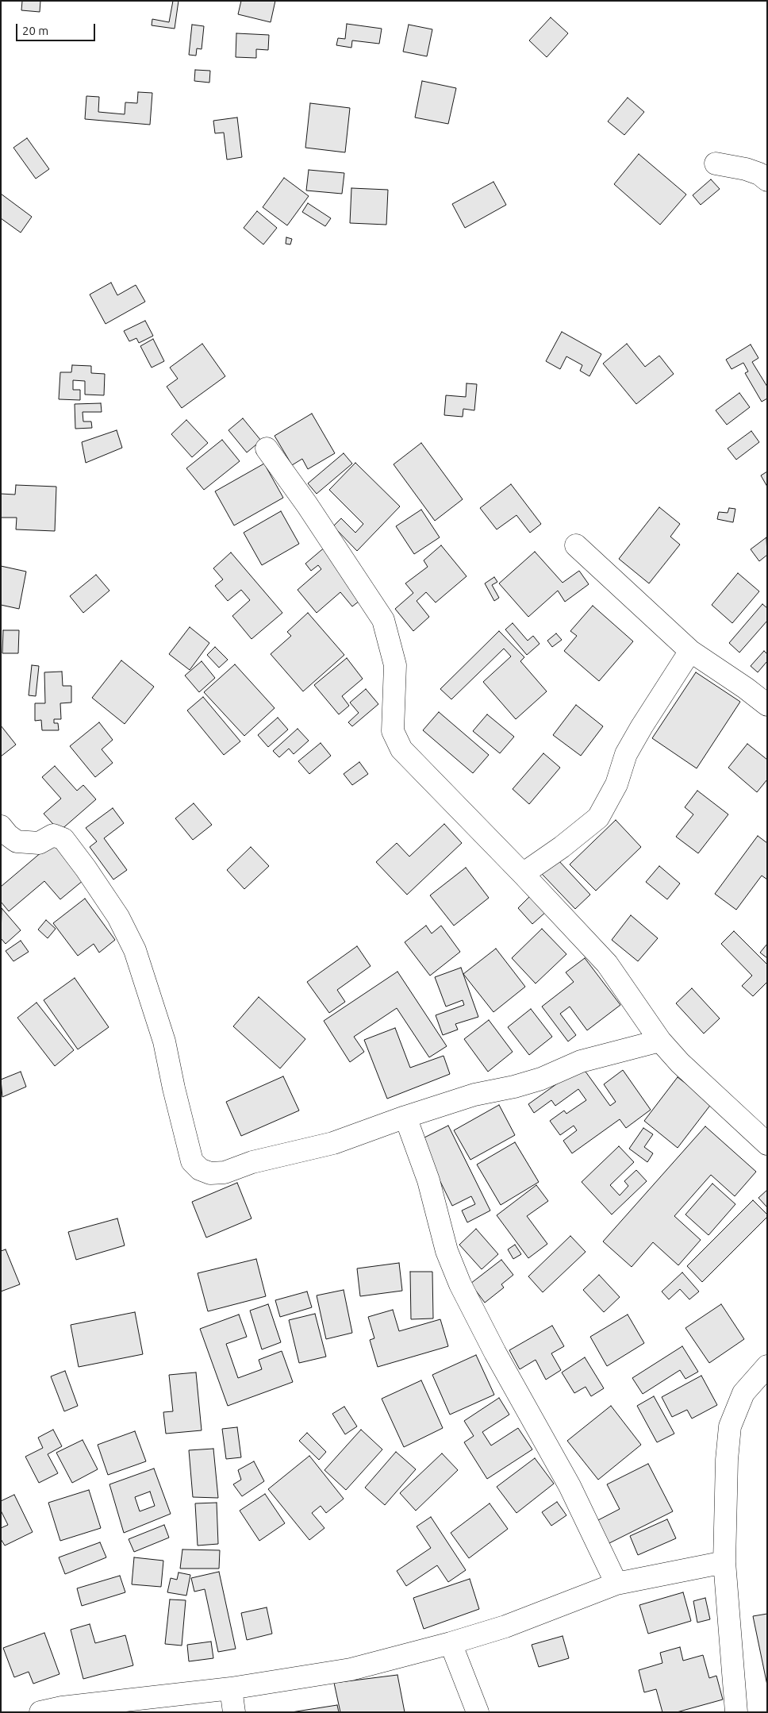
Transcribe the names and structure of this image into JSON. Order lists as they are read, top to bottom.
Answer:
{
  "scale_bar": "20 m"
}
